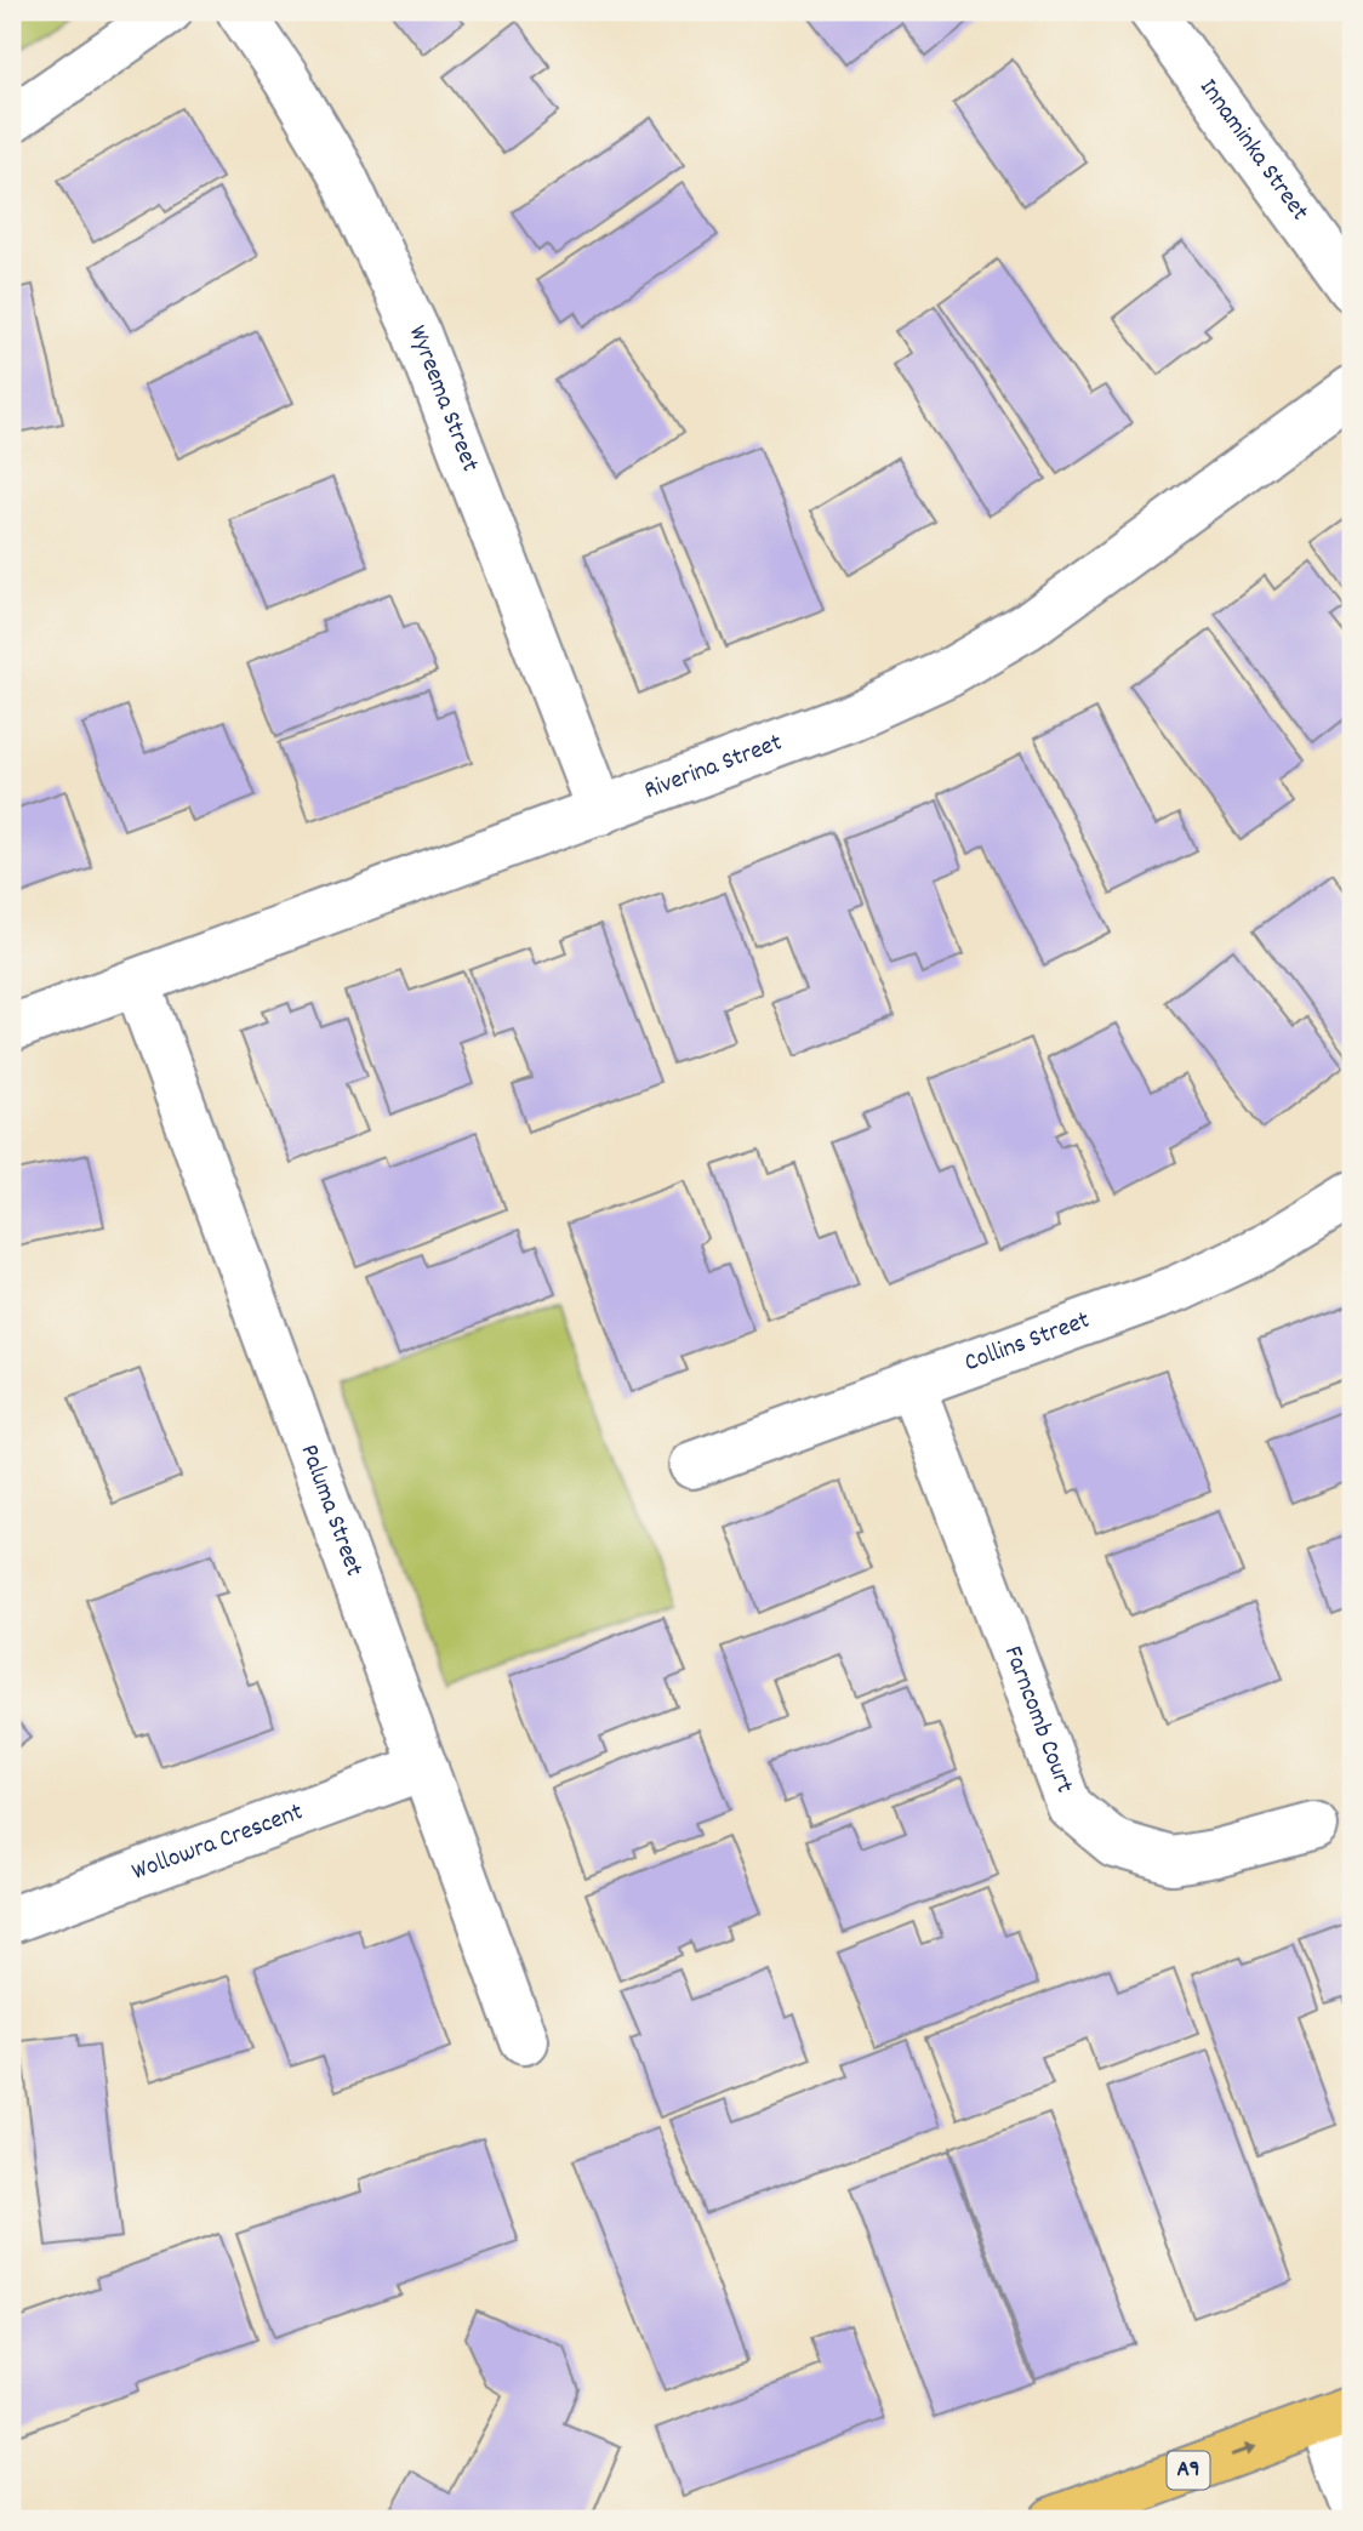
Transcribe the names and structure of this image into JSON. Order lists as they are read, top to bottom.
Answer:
{
  "streets": {
    "highway": ["A9"],
    "street": [
      "Innaminka Street",
      "Wyreema Street",
      "Riverina Street",
      "Collins Street",
      "Paluma Street",
      "Farncomb Court",
      "Wollowra Crescent"
    ]
  },
  "crossings": [
    ["Wyreema Street", "Riverina Street"],
    ["Riverina Street", "Paluma Street"],
    ["Collins Street", "Farncomb Court"],
    ["Paluma Street", "Wollowra Crescent"]
  ]
}
